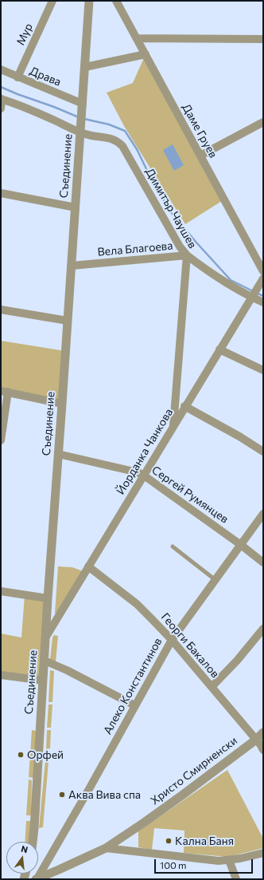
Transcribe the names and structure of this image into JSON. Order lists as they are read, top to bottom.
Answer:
{
  "streets": {
    "street": [
      "Мур",
      "Драва",
      "Даме Груев",
      "Съединение",
      "Димитър Чаушев",
      "Вела Благоева",
      "Йорданка Чанкова",
      "Сергей Румянцев",
      "Георги Бакалов",
      "Алеко Константинов",
      "Христо Смирненски"
    ]
  },
  "crossings": [
    ["Мур", "Драва"],
    ["Драва", "Съединение"],
    ["Съединение", "Димитър Чаушев"],
    ["Съединение", "Вела Благоева"],
    ["Съединение", "Йорданка Чанкова"],
    ["Съединение", "Сергей Румянцев"],
    ["Димитър Чаушев", "Вела Благоева"],
    ["Димитър Чаушев", "Йорданка Чанкова"],
    ["Вела Благоева", "Йорданка Чанкова"],
    ["Йорданка Чанкова", "Сергей Румянцев"],
    ["Йорданка Чанкова", "Георги Бакалов"],
    ["Сергей Румянцев", "Алеко Константинов"],
    ["Георги Бакалов", "Алеко Константинов"],
    ["Георги Бакалов", "Христо Смирненски"],
    ["Алеко Константинов", "Христо Смирненски"]
  ],
  "places": ["Орфей", "Аква Вива спа", "Кална Баня"],
  "scale_bar": "100 m",
  "north": "top"
}
